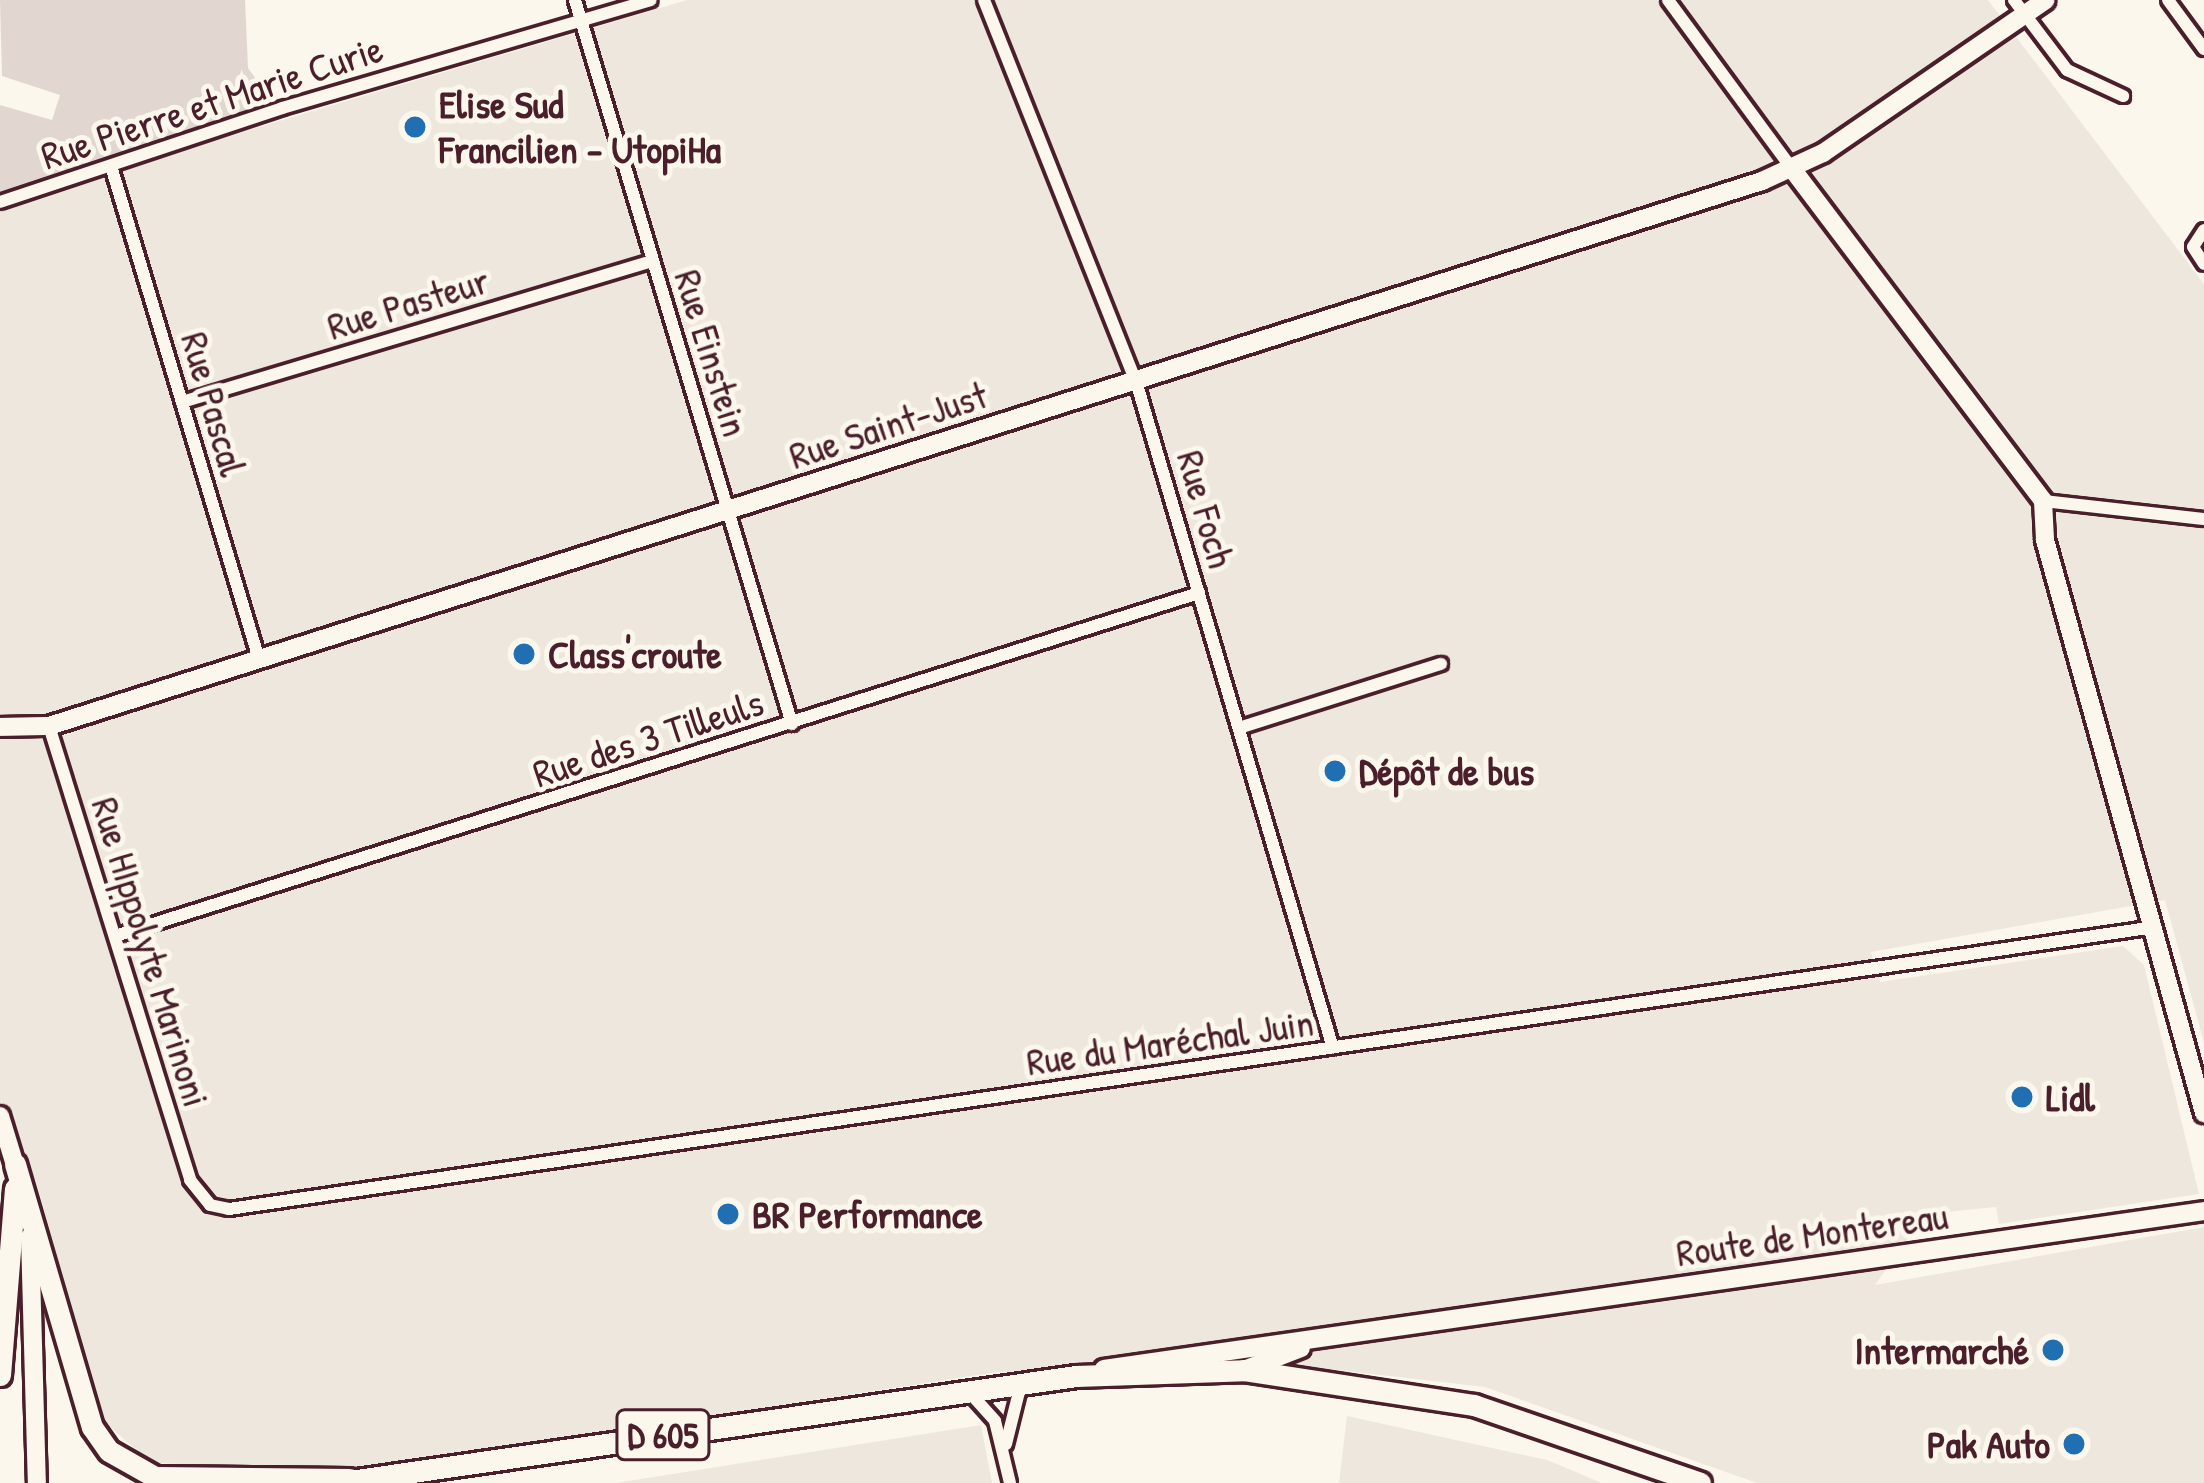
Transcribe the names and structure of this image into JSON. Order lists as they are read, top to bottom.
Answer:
{
  "streets": {
    "main road": ["D 605"],
    "street": [
      "Rue Pierre et Marie Curie",
      "Rue Pasteur",
      "Rue Einstein",
      "Rue Pascal",
      "Rue Saint-Just",
      "Rue Foch",
      "Rue des 3 Tilleuls",
      "Rue HIppolyte Marinoni",
      "Rue du Maréchal Juin",
      "Route de Montereau"
    ]
  },
  "crossings": [
    ["Rue Pierre et Marie Curie", "Rue Einstein"],
    ["Rue Pierre et Marie Curie", "Rue Pascal"],
    ["Rue Pasteur", "Rue Einstein"],
    ["Rue Pasteur", "Rue Pascal"],
    ["Rue Einstein", "Rue Saint-Just"],
    ["Rue Einstein", "Rue des 3 Tilleuls"],
    ["Rue Pascal", "Rue Saint-Just"],
    ["Rue Saint-Just", "Rue Foch"],
    ["Rue Saint-Just", "Rue HIppolyte Marinoni"],
    ["Rue Foch", "Rue des 3 Tilleuls"],
    ["Rue Foch", "Rue du Maréchal Juin"],
    ["Rue des 3 Tilleuls", "Rue HIppolyte Marinoni"],
    ["Rue HIppolyte Marinoni", "Rue du Maréchal Juin"],
    ["Route de Montereau", "D 605"]
  ],
  "places": [
    "Elise Sud Francilien - UtopiHa",
    "Class'croute",
    "Dépôt de bus",
    "Lidl",
    "BR Performance",
    "Intermarché",
    "Pak Auto"
  ]
}
